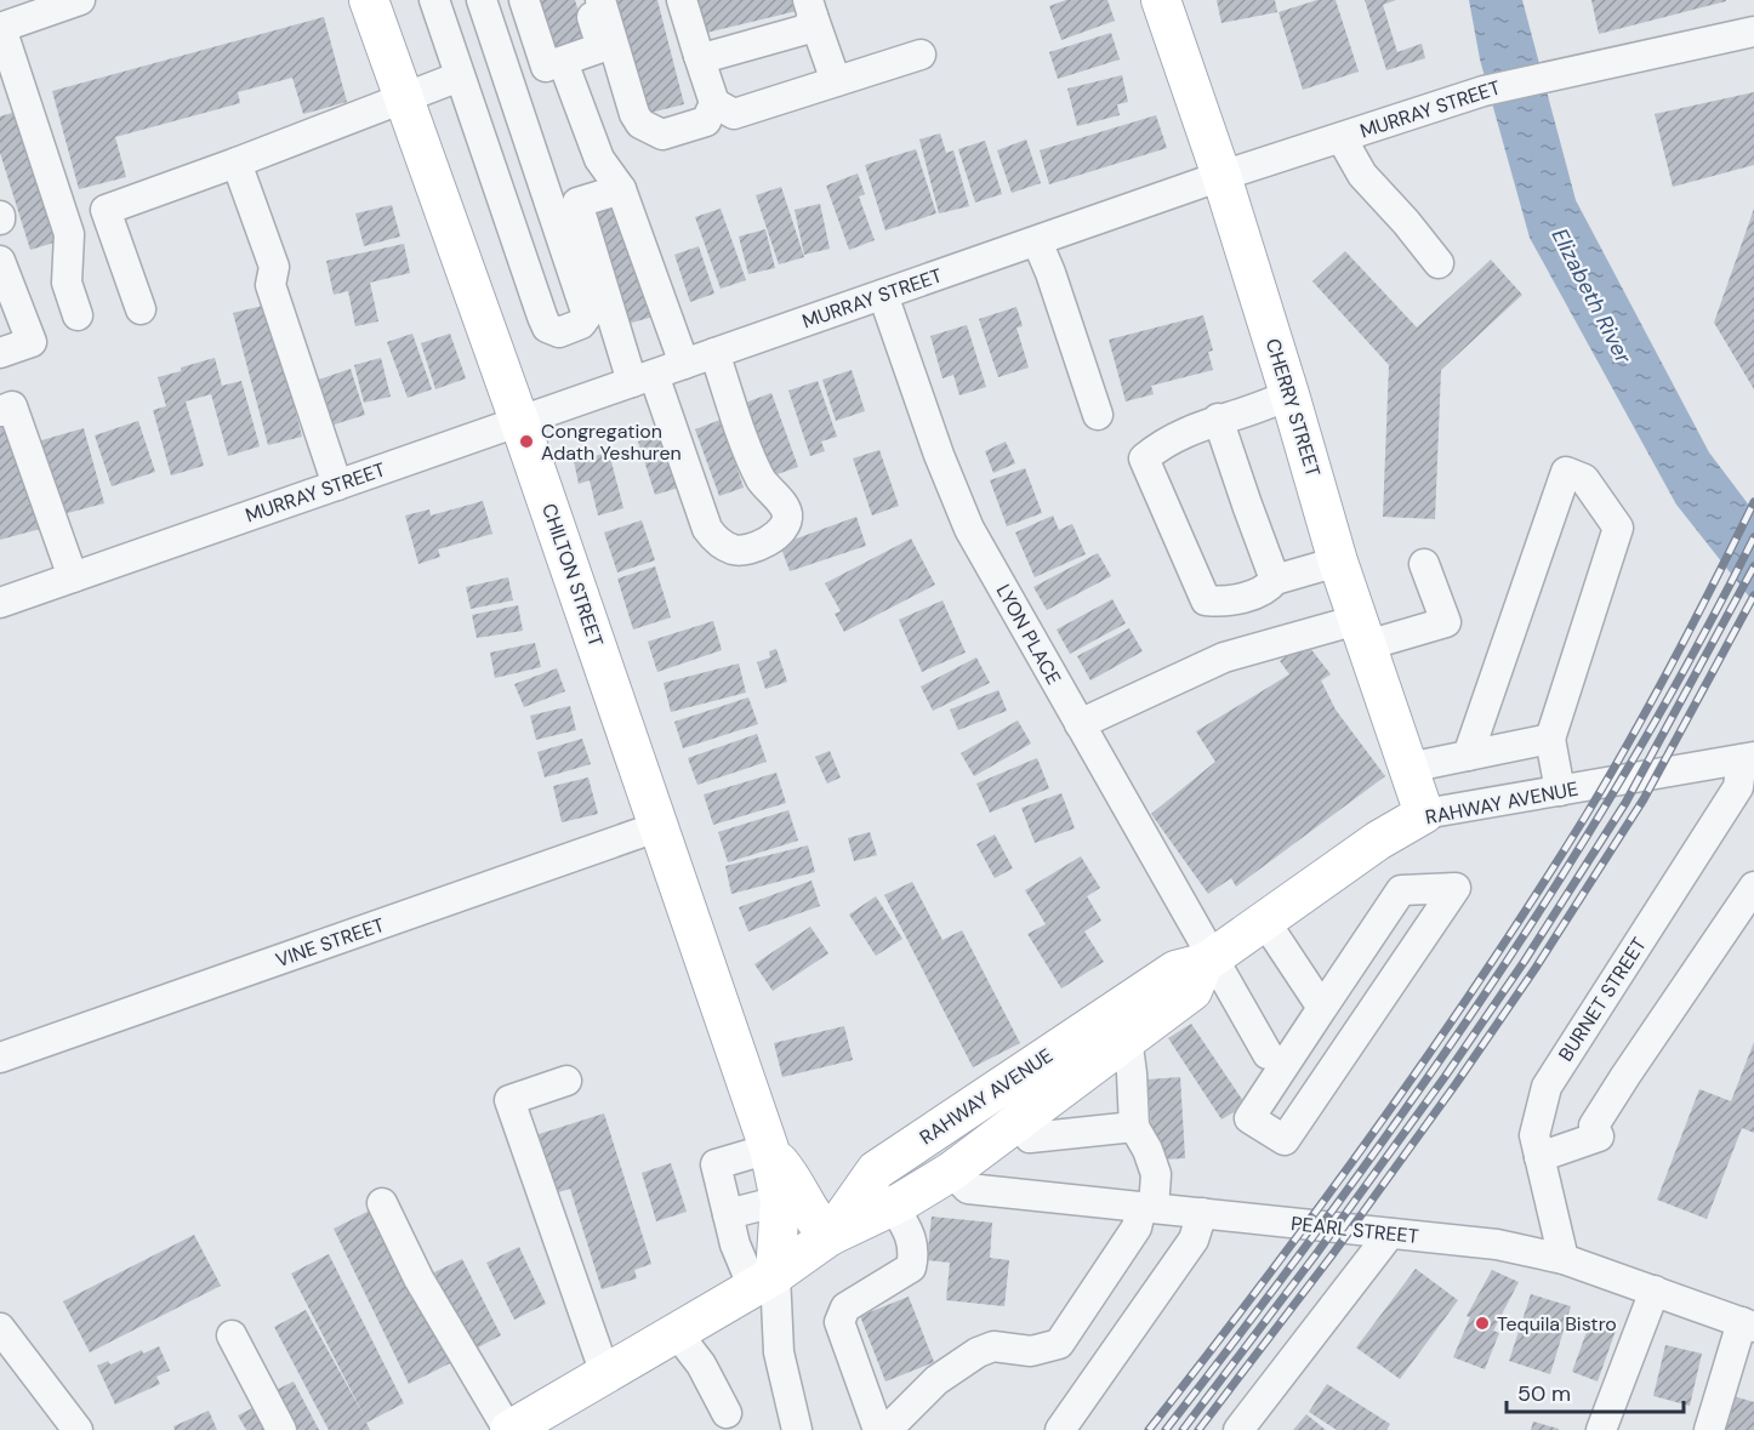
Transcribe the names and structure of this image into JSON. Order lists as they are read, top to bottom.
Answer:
{
  "streets": {
    "main road": ["CHERRY STREET", "CHILTON STREET", "RAHWAY AVENUE"],
    "street": [
      "MURRAY STREET",
      "LYON PLACE",
      "VINE STREET",
      "BURNET STREET",
      "PEARL STREET"
    ]
  },
  "crossings": [
    ["MURRAY STREET", "CHERRY STREET"],
    ["MURRAY STREET", "CHILTON STREET"],
    ["MURRAY STREET", "LYON PLACE"],
    ["CHERRY STREET", "RAHWAY AVENUE"],
    ["CHILTON STREET", "RAHWAY AVENUE"],
    ["CHILTON STREET", "VINE STREET"],
    ["LYON PLACE", "RAHWAY AVENUE"],
    ["RAHWAY AVENUE", "BURNET STREET"],
    ["RAHWAY AVENUE", "PEARL STREET"],
    ["BURNET STREET", "PEARL STREET"]
  ],
  "water": ["Elizabeth River"],
  "places": ["Congregation Adath Yeshuren", "Tequila Bistro"],
  "scale_bar": "50 m"
}
